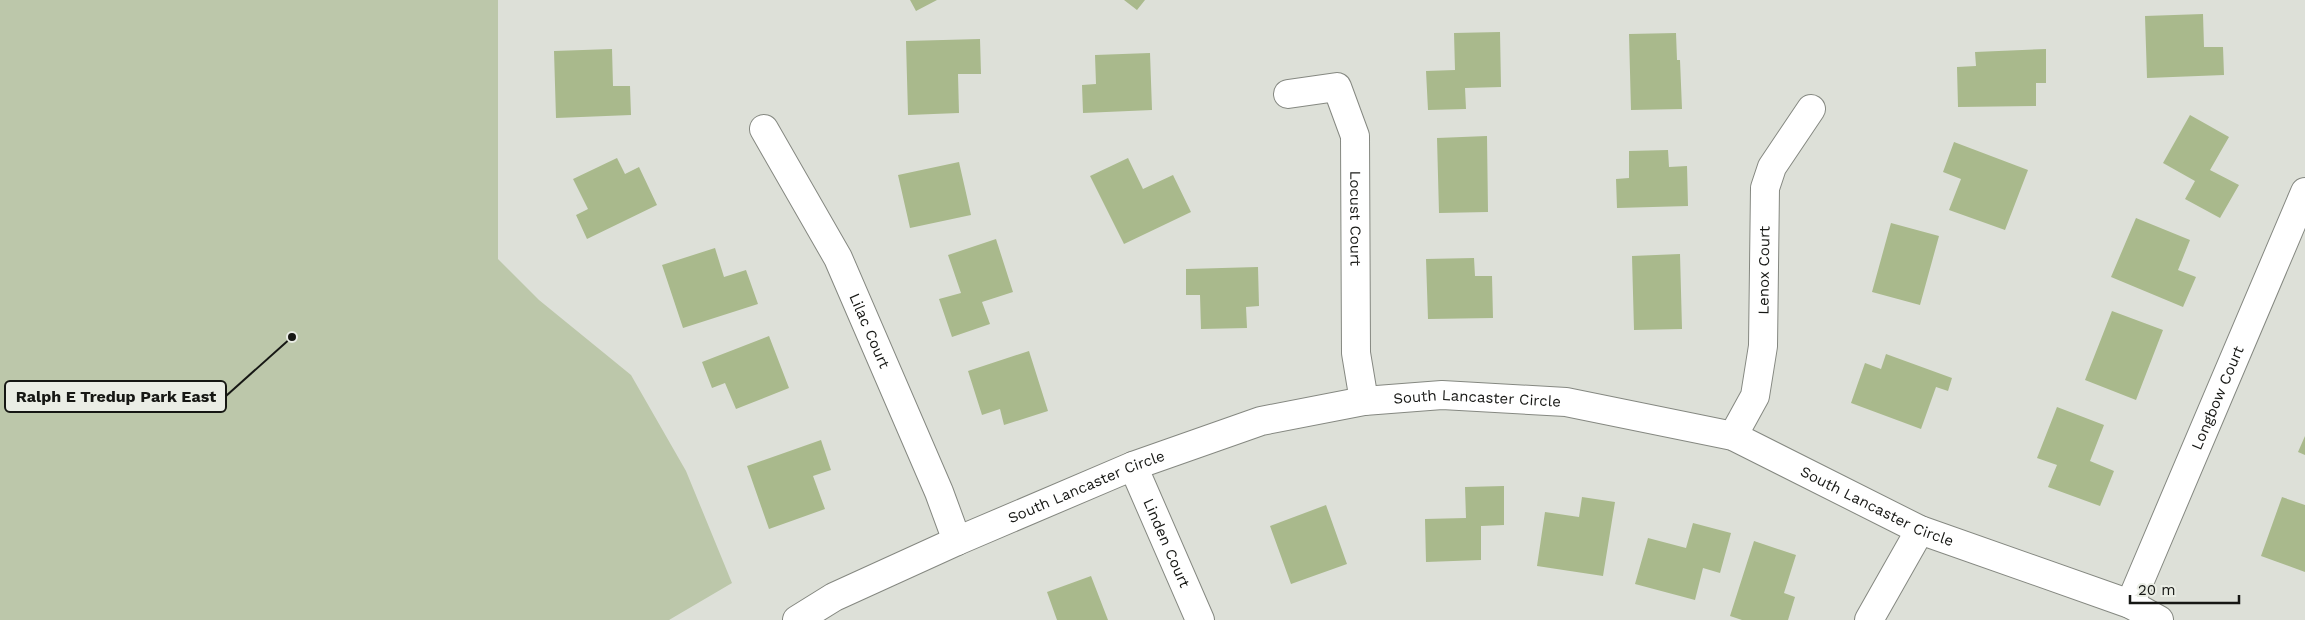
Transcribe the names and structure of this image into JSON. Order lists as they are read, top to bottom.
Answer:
{
  "streets": {
    "street": [
      "Locust Court",
      "Lenox Court",
      "Lilac Court",
      "Longbow Court",
      "South Lancaster Circle",
      "Linden Court"
    ]
  },
  "crossings": [
    ["Locust Court", "South Lancaster Circle"],
    ["Lenox Court", "South Lancaster Circle"],
    ["Lilac Court", "South Lancaster Circle"],
    ["Longbow Court", "South Lancaster Circle"],
    ["South Lancaster Circle", "Linden Court"]
  ],
  "places": ["Ralph E Tredup Park East"],
  "scale_bar": "20 m"
}
